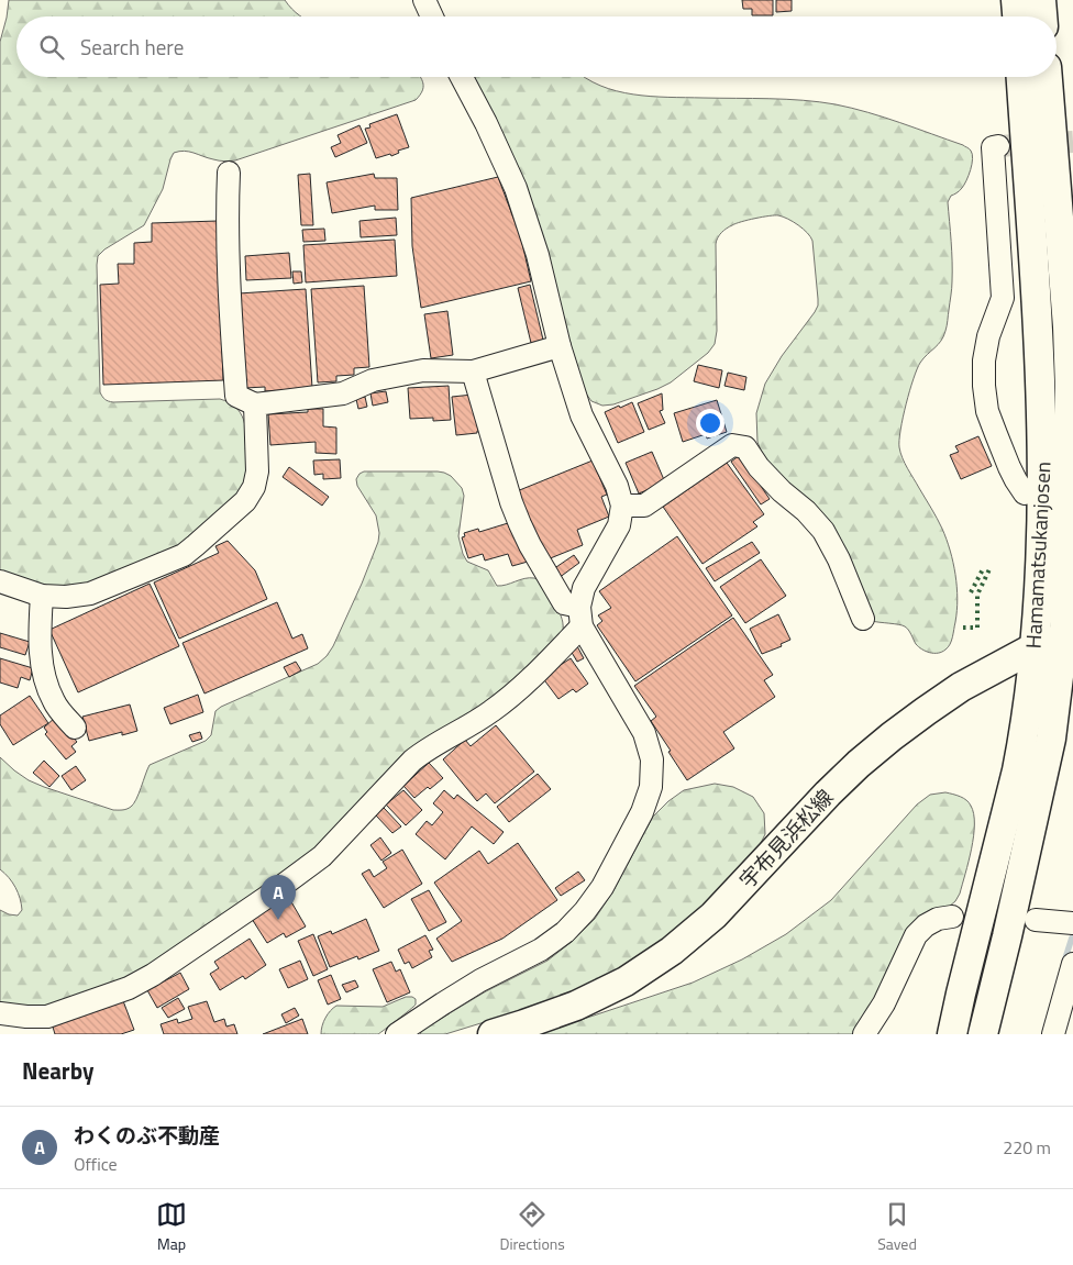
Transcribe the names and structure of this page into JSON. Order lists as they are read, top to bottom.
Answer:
{
  "streets": {
    "main road": ["Hamamatsukanjosen", "宇布見浜松線"]
  },
  "crossings": [
    ["Hamamatsukanjosen", "宇布見浜松線"]
  ],
  "page": {
    "search": "Search here",
    "pins": "A",
    "heading": "Nearby",
    "list": [
      {
        "mark": "A",
        "name": "わくのぶ不動産",
        "note": "Office",
        "value": "220 m"
      }
    ],
    "nav": ["Map", "Directions", "Saved"]
  }
}
